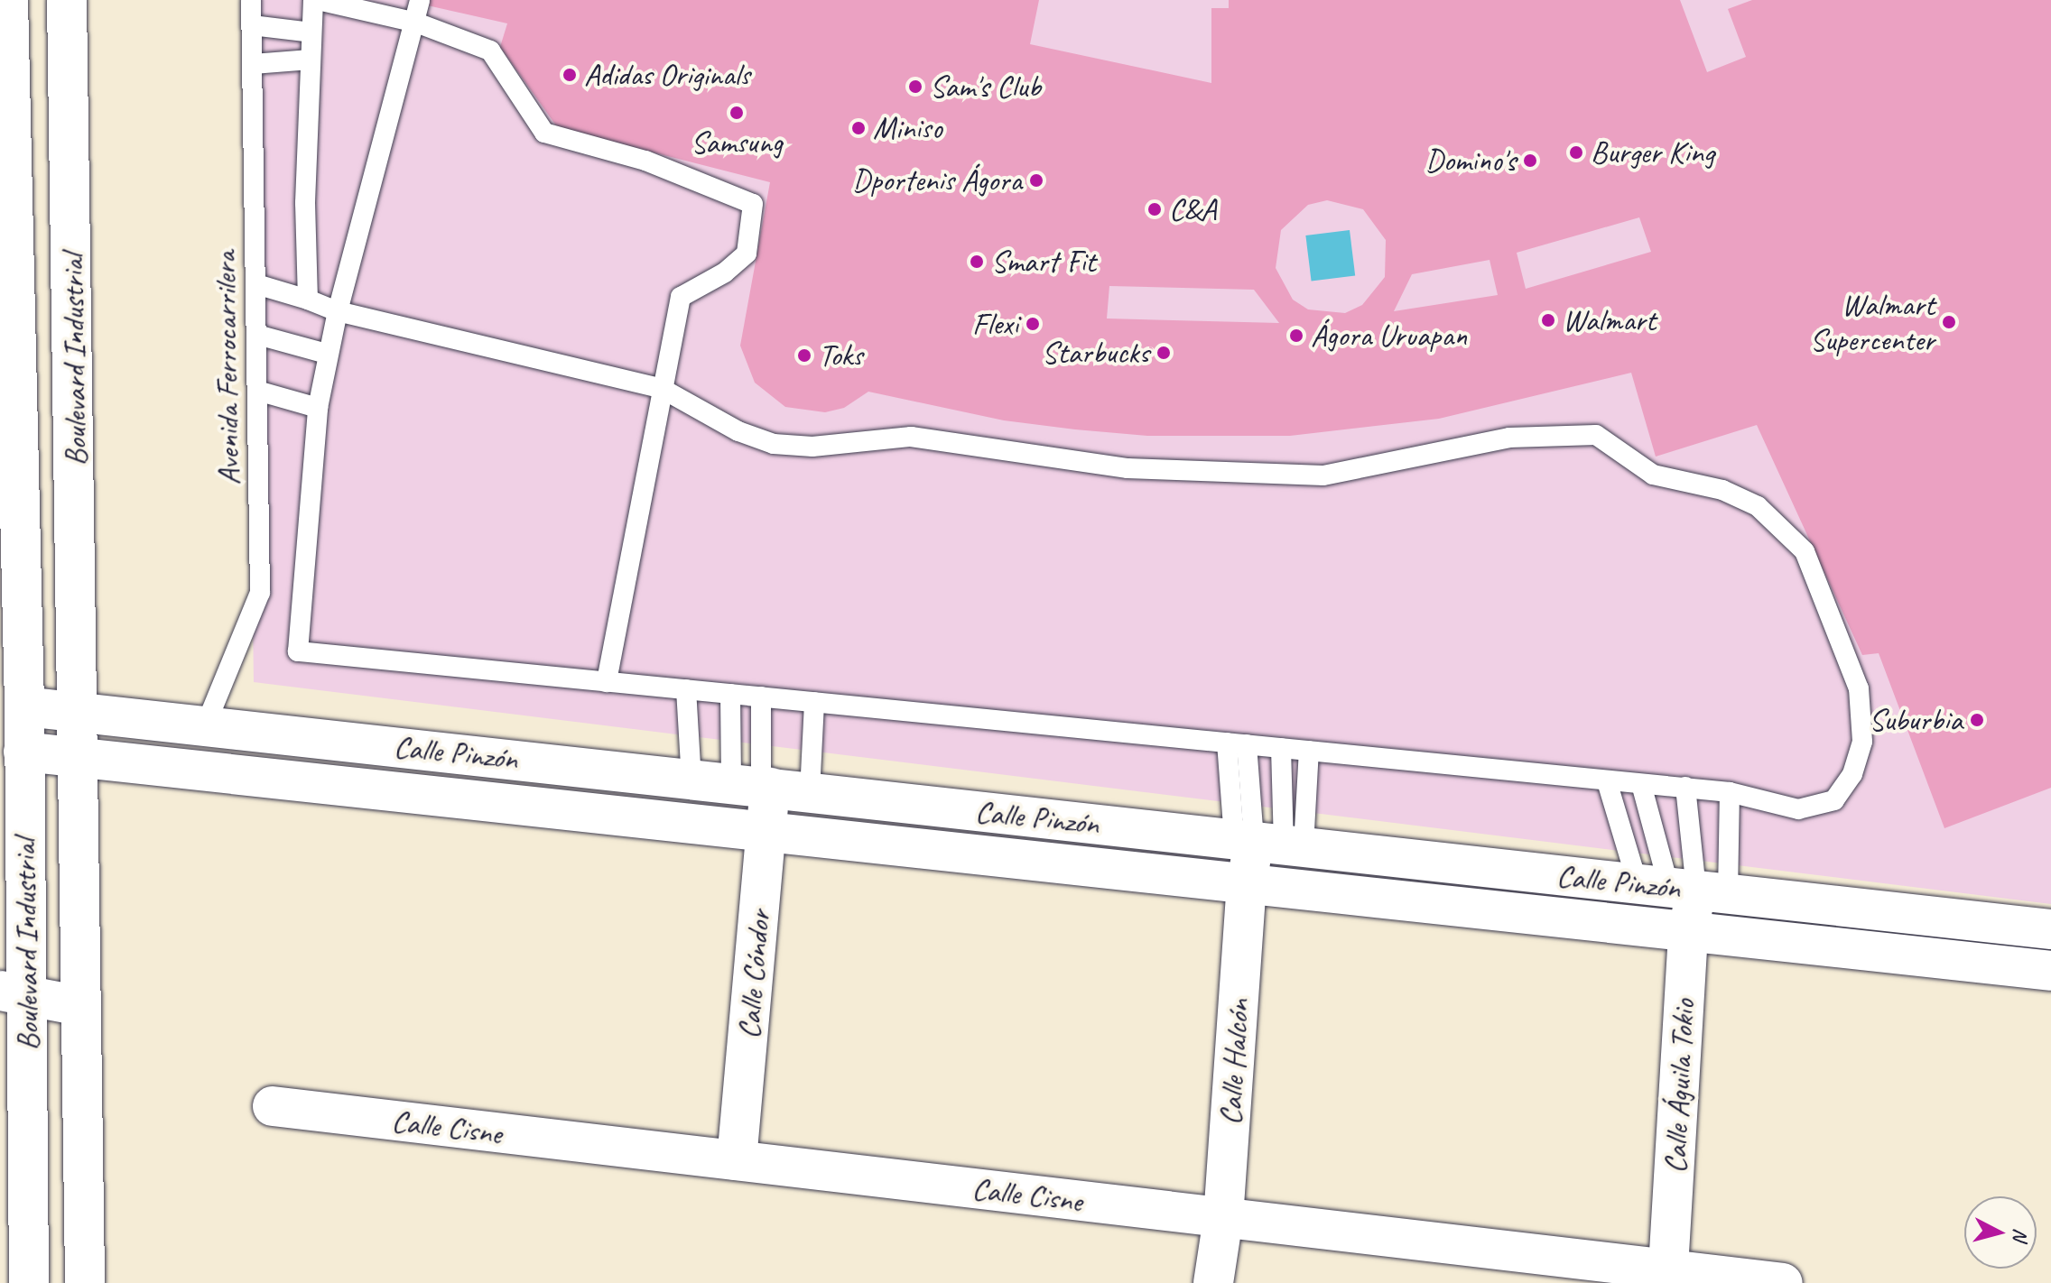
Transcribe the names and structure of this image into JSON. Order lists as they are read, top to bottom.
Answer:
{
  "streets": {
    "main road": [
      "Boulevard Industrial",
      "Calle Pinzón",
      "Calle Cóndor",
      "Calle Halcón",
      "Calle Águila Tokio",
      "Calle Cisne"
    ],
    "lane": ["Avenida Ferrocarrilera"]
  },
  "crossings": [
    ["Boulevard Industrial", "Calle Pinzón"],
    ["Avenida Ferrocarrilera", "Calle Pinzón"],
    ["Calle Pinzón", "Calle Cóndor"],
    ["Calle Pinzón", "Calle Halcón"],
    ["Calle Pinzón", "Calle Águila Tokio"],
    ["Calle Cóndor", "Calle Cisne"],
    ["Calle Halcón", "Calle Cisne"],
    ["Calle Águila Tokio", "Calle Cisne"]
  ],
  "places": [
    "Adidas Originals",
    "Sam's Club",
    "Samsung",
    "Miniso",
    "Burger King",
    "Domino's",
    "Dportenis Ágora",
    "C&A",
    "Smart Fit",
    "Walmart",
    "Walmart Supercenter",
    "Flexi",
    "Ágora Uruapan",
    "Starbucks",
    "Toks",
    "Suburbia"
  ],
  "north": "right"
}
